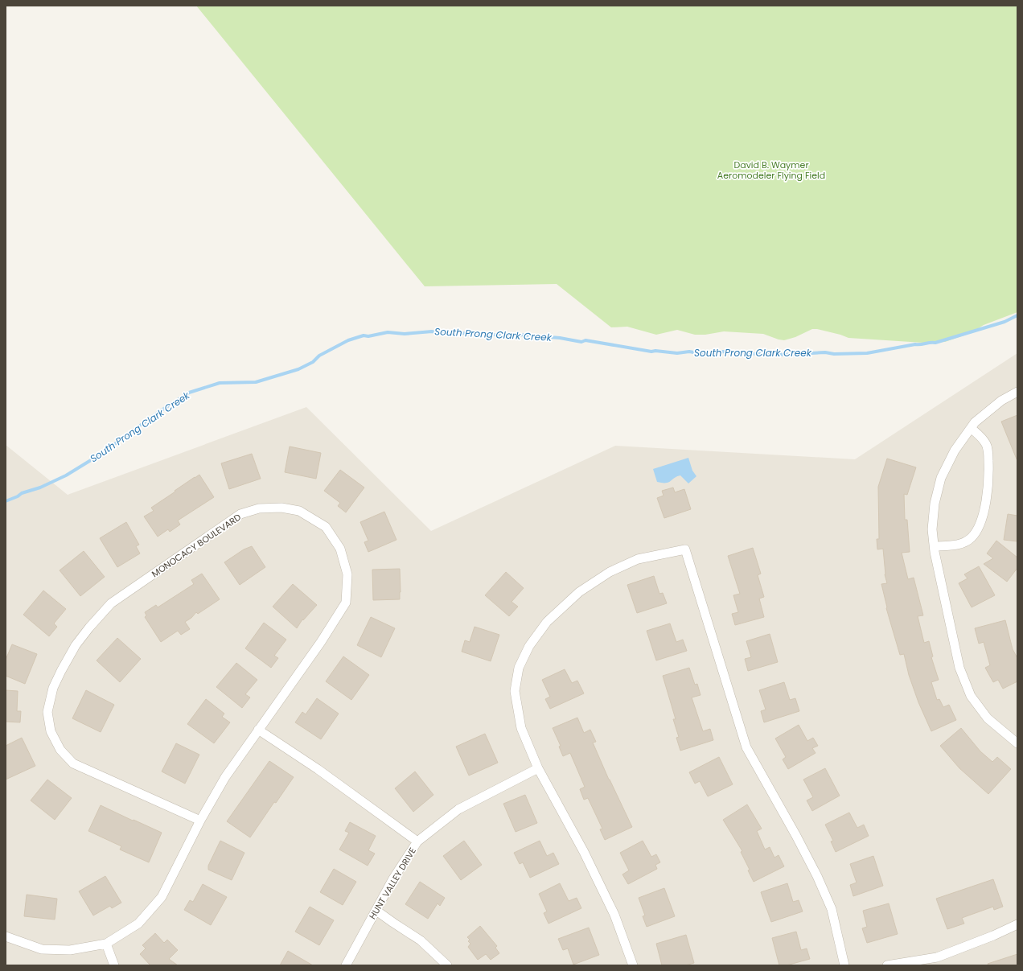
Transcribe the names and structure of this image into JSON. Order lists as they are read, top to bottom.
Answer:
{
  "streets": {
    "street": ["MONOCACY BOULEVARD", "HUNT VALLEY DRIVE"]
  },
  "water": ["South Prong Clark Creek"],
  "parks": ["David B. Waymer Aeromodeler Flying Field"]
}
